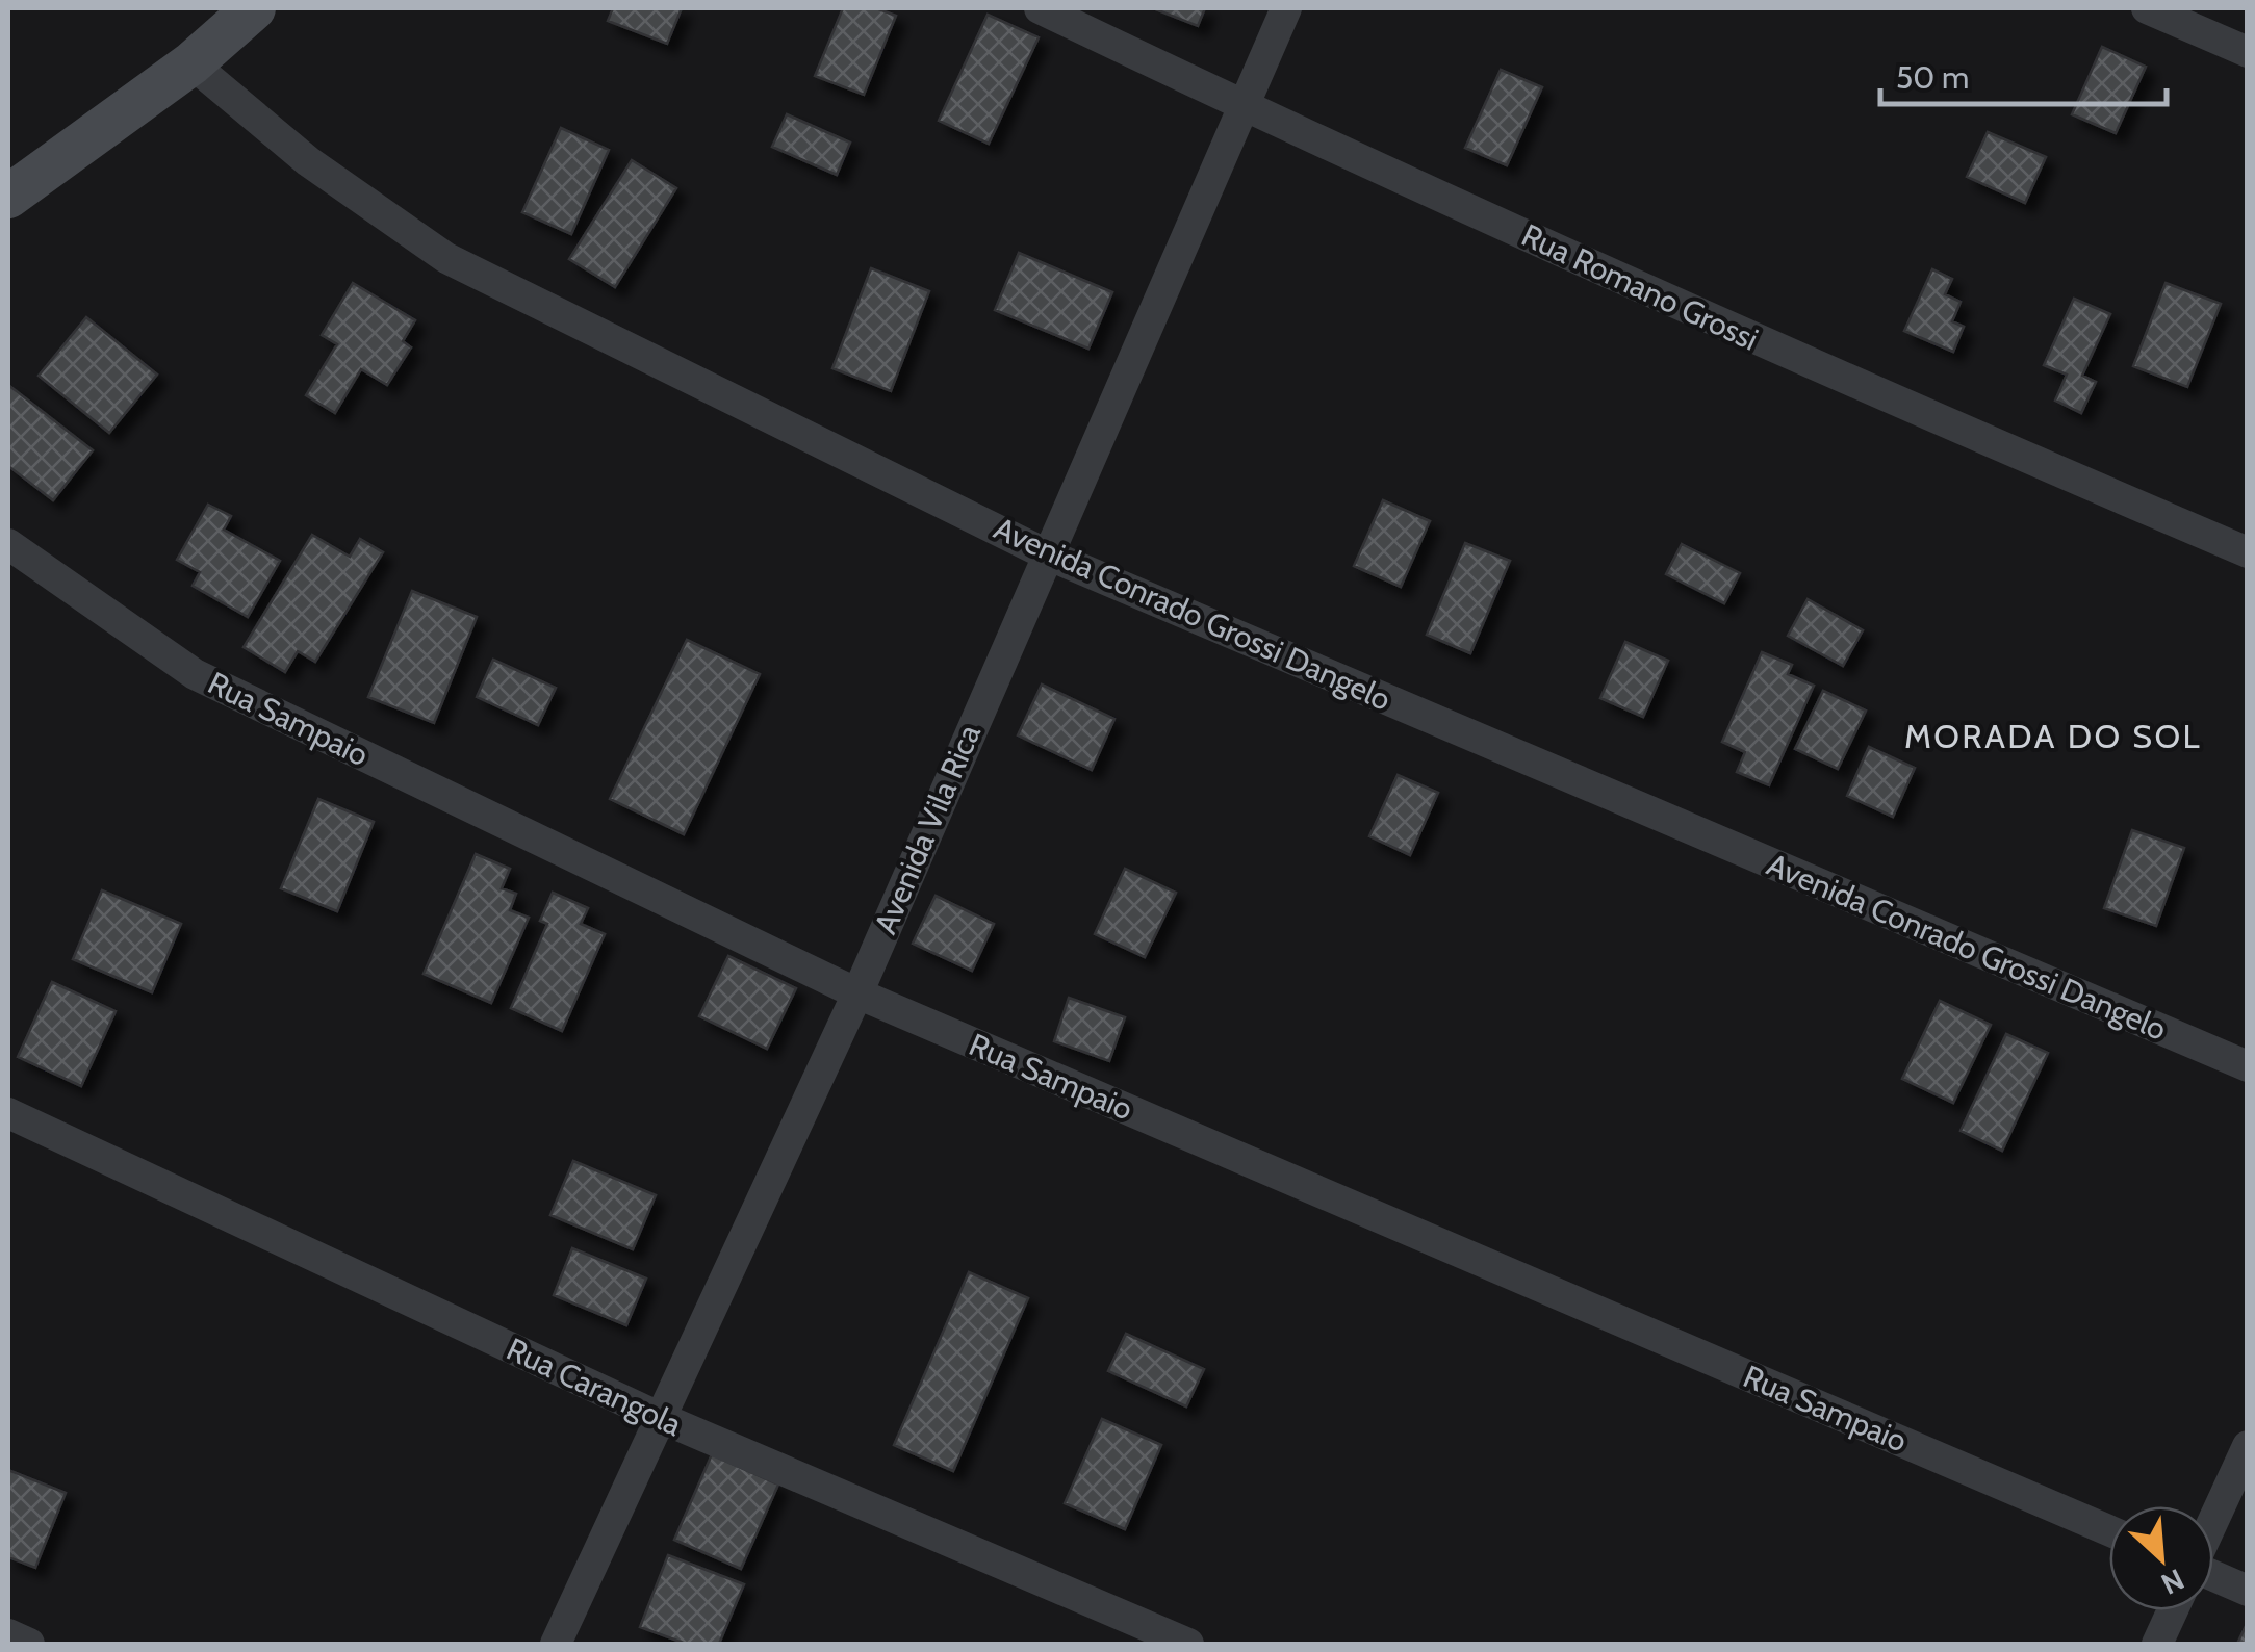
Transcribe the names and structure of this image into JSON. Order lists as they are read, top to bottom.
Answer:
{
  "streets": {
    "street": [
      "Rua Romano Grossi",
      "Avenida Conrado Grossi Dangelo",
      "Rua Sampaio",
      "Avenida Vila Rica",
      "Rua Carangola"
    ]
  },
  "crossings": [
    ["Rua Romano Grossi", "Avenida Vila Rica"],
    ["Avenida Conrado Grossi Dangelo", "Avenida Vila Rica"],
    ["Rua Sampaio", "Avenida Vila Rica"],
    ["Avenida Vila Rica", "Rua Carangola"]
  ],
  "districts": ["MORADA DO SOL"],
  "scale_bar": "50 m",
  "north": "bottom right"
}
